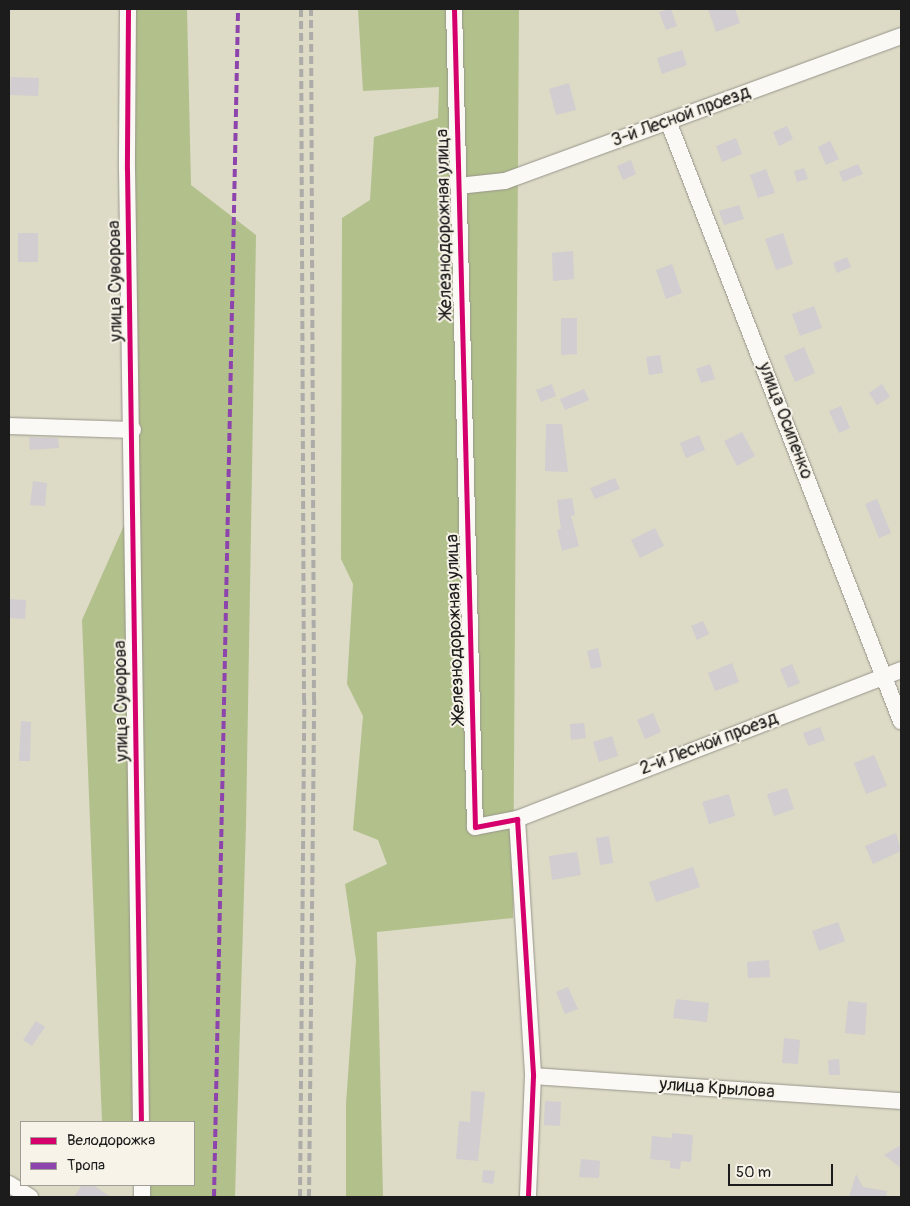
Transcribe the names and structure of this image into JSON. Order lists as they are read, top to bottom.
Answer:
{
  "streets": {
    "street": [
      "3-й Лесной проезд",
      "Железнодорожная улица",
      "улица Суворова",
      "улица Осипенко",
      "2-й Лесной проезд",
      "улица Крылова"
    ]
  },
  "crossings": [
    ["3-й Лесной проезд", "Железнодорожная улица"],
    ["3-й Лесной проезд", "улица Осипенко"],
    ["Железнодорожная улица", "2-й Лесной проезд"],
    ["улица Осипенко", "2-й Лесной проезд"]
  ],
  "legend": ["Велодорожка", "Тропа"],
  "scale_bar": "50 m"
}
